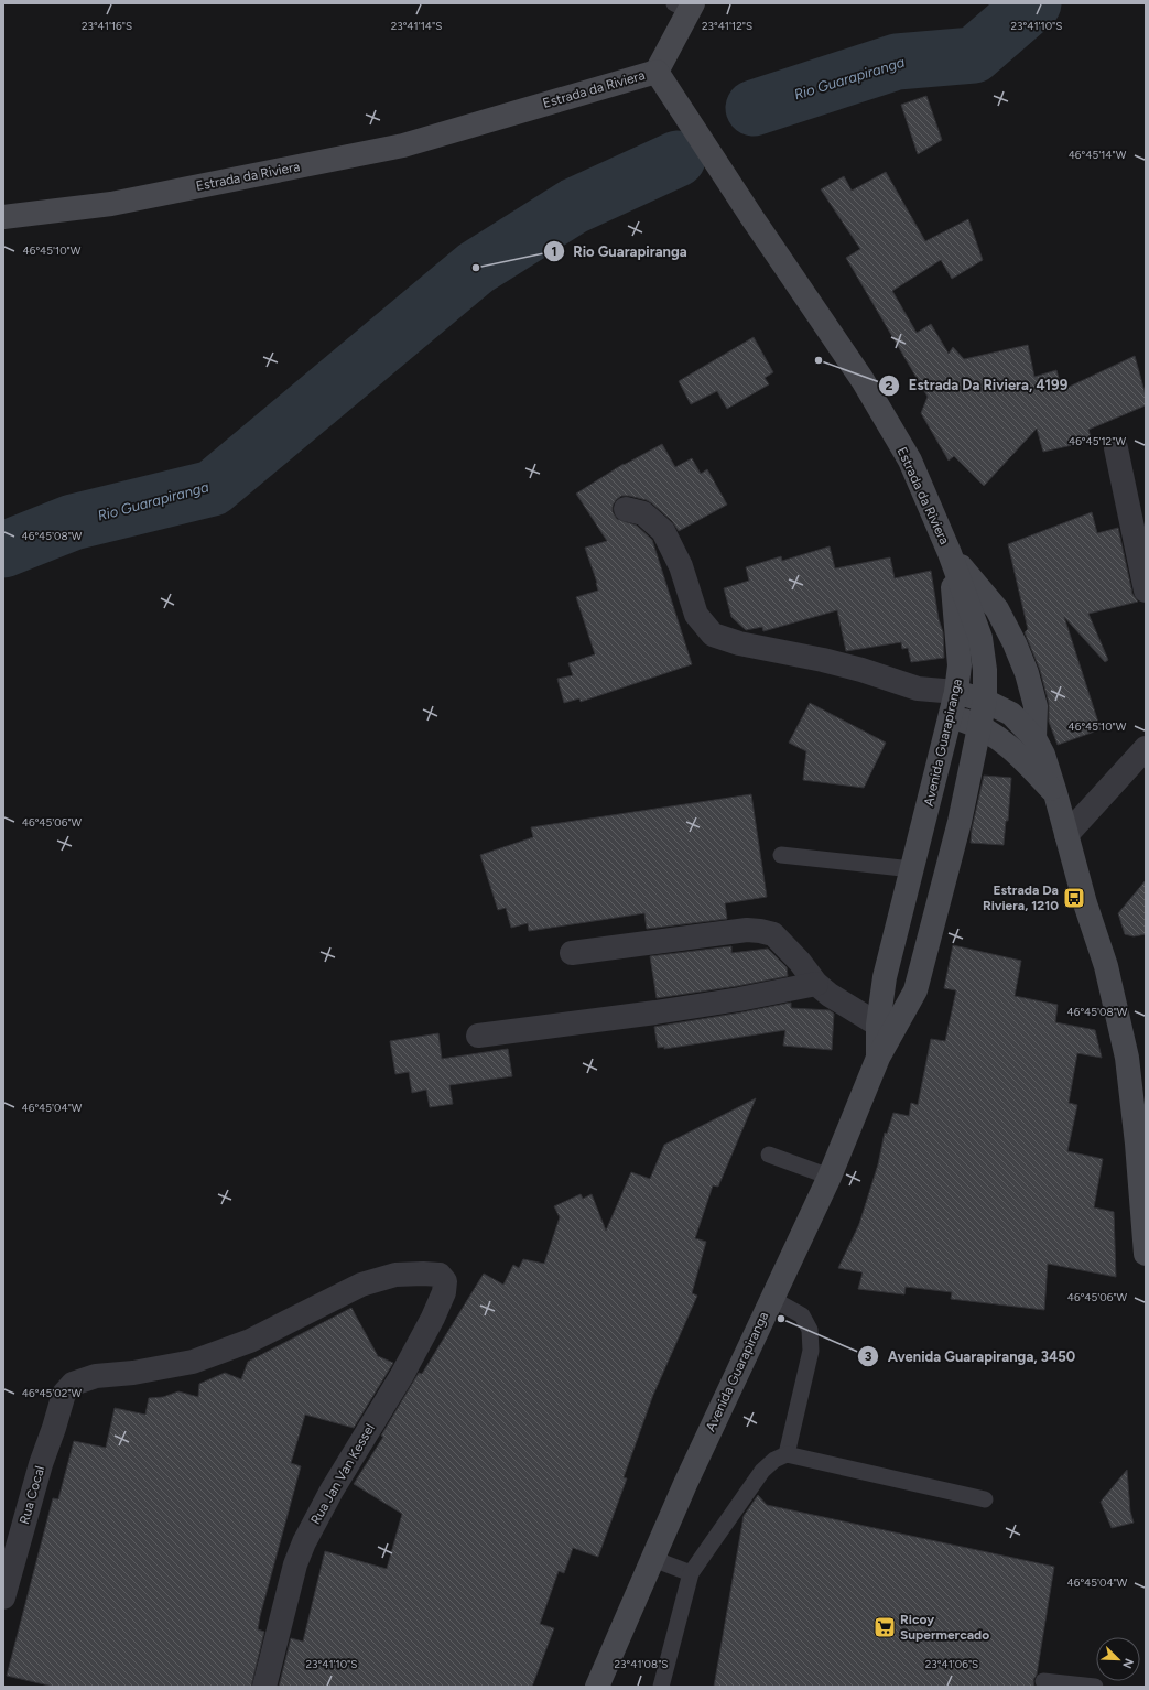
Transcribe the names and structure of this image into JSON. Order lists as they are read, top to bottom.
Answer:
{
  "streets": {
    "main road": ["Estrada da Riviera", "Avenida Guarapiranga"],
    "street": ["Rua Jan Van Kessel", "Rua Cocal"]
  },
  "crossings": [
    ["Estrada da Riviera", "Avenida Guarapiranga"],
    ["Rua Jan Van Kessel", "Rua Cocal"]
  ],
  "water": ["Rio Guarapiranga"],
  "places": {
    "other": ["Rio Guarapiranga", "Estrada Da Riviera, 4199", "Avenida Guarapiranga, 3450"],
    "bus stop": ["Estrada Da Riviera, 1210"],
    "supermarket": ["Ricoy Supermercado"]
  },
  "north": "bottom right",
  "coordinates": [
    "23°41'16\"S",
    "23°41'14\"S",
    "23°41'12\"S",
    "23°41'10\"S",
    "46°45'14\"W",
    "46°45'10\"W",
    "46°45'12\"W",
    "46°45'08\"W",
    "46°45'06\"W",
    "46°45'04\"W",
    "46°45'02\"W",
    "23°41'08\"S",
    "23°41'06\"S"
  ]
}
